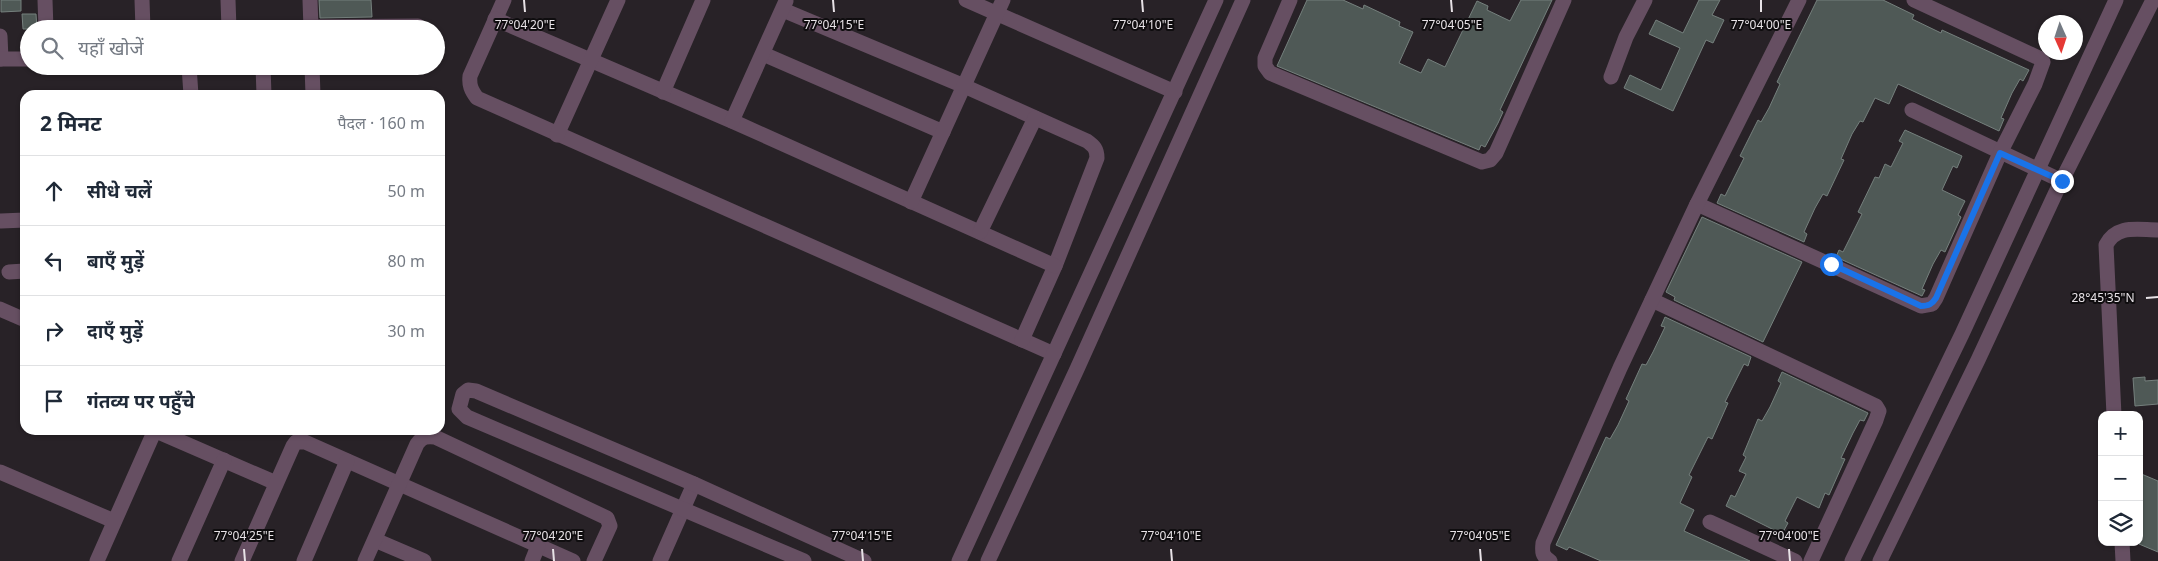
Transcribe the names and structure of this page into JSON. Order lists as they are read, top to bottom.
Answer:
{
  "north": "bottom",
  "page": {
    "search": "यहाँ खोजें",
    "heading": ["2 मिनट", "पैदल · 160 m"],
    "list": [
      ["सीधे चलें", "50 m"],
      ["बाएँ मुड़ें", "80 m"],
      ["दाएँ मुड़ें", "30 m"],
      "गंतव्य पर पहुँचे"
    ],
    "map_buttons": ["+", "−"]
  },
  "coordinates": [
    "77°04'20\"E",
    "77°04'15\"E",
    "77°04'10\"E",
    "77°04'05\"E",
    "77°04'00\"E",
    "28°45'35\"N",
    "77°04'25\"E"
  ]
}
